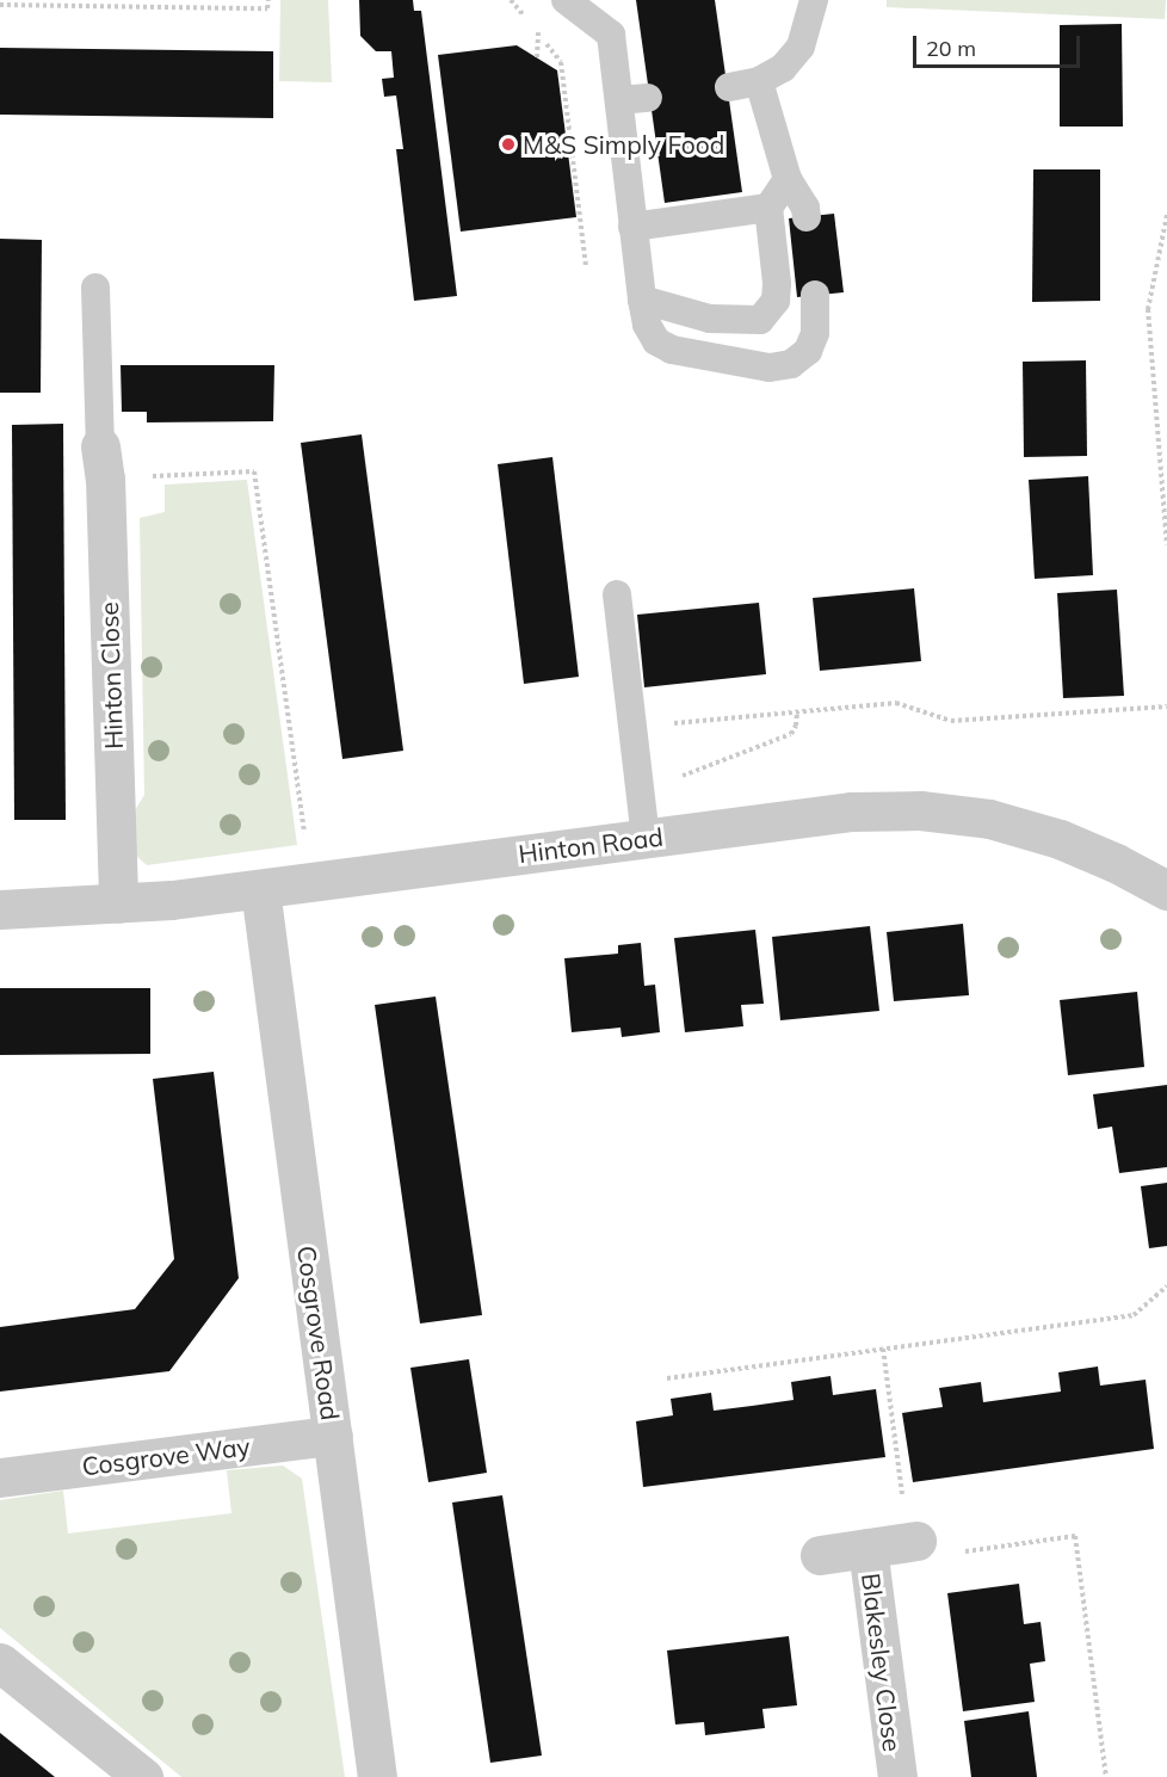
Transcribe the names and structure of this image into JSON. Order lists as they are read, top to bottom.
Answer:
{
  "streets": {
    "street": [
      "Hinton Close",
      "Hinton Road",
      "Cosgrove Road",
      "Cosgrove Way",
      "Blakesley Close"
    ]
  },
  "crossings": [
    ["Hinton Close", "Hinton Road"],
    ["Hinton Road", "Cosgrove Road"],
    ["Cosgrove Road", "Cosgrove Way"]
  ],
  "places": ["M&S Simply Food"],
  "scale_bar": "20 m"
}
